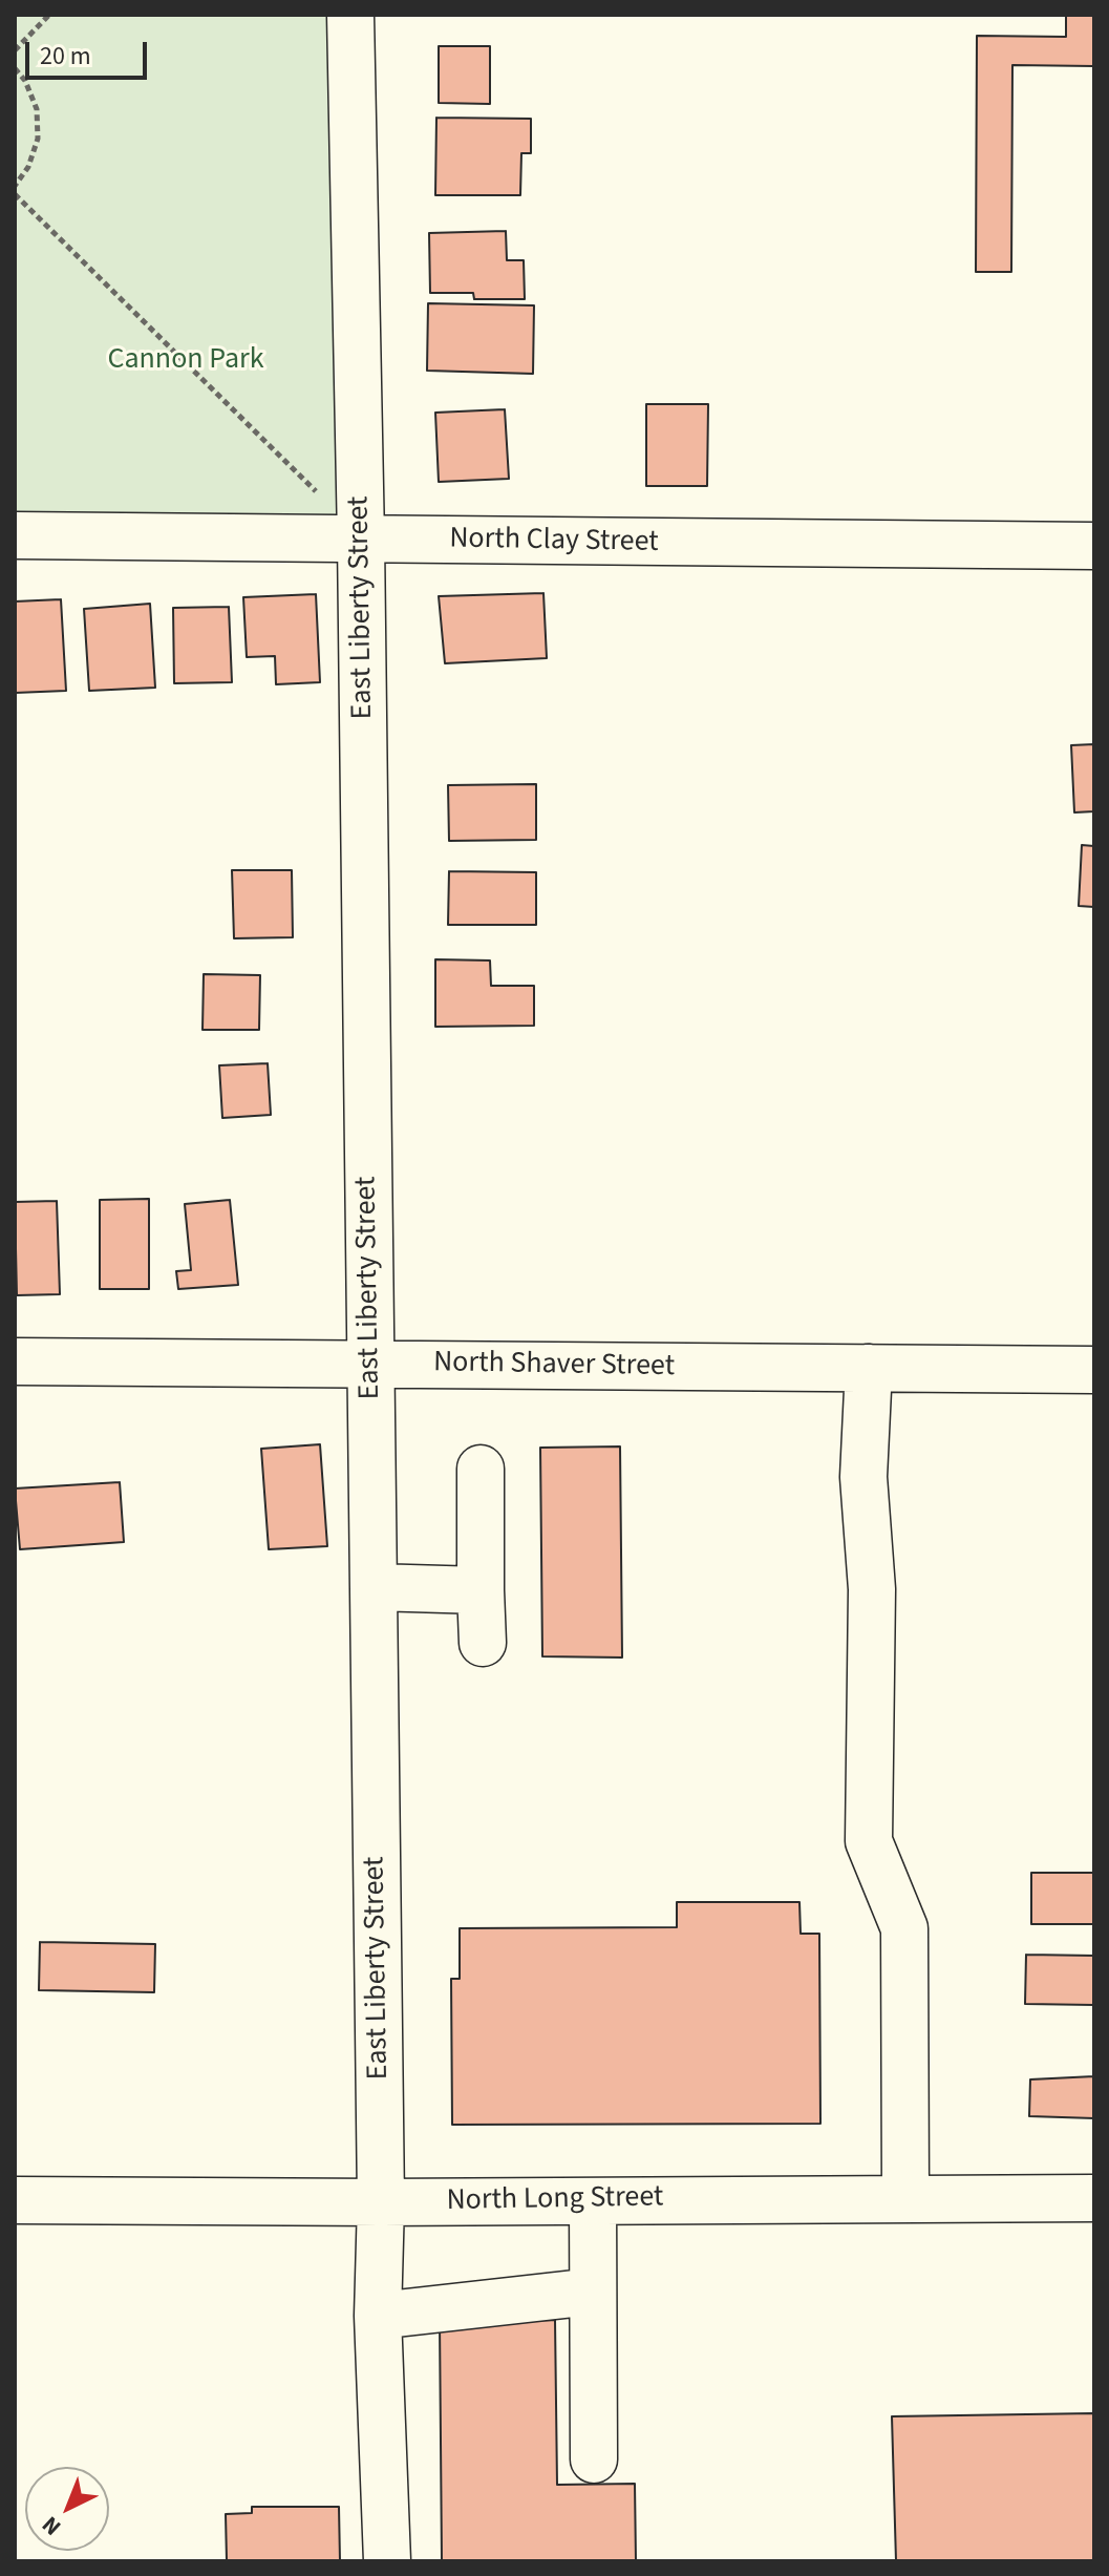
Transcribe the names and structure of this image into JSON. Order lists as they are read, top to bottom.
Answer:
{
  "streets": {
    "street": [
      "North Clay Street",
      "East Liberty Street",
      "North Shaver Street",
      "North Long Street"
    ]
  },
  "crossings": [
    ["North Clay Street", "East Liberty Street"],
    ["East Liberty Street", "North Shaver Street"],
    ["East Liberty Street", "North Long Street"]
  ],
  "parks": ["Cannon Park"],
  "scale_bar": "20 m",
  "north": "bottom left"
}
